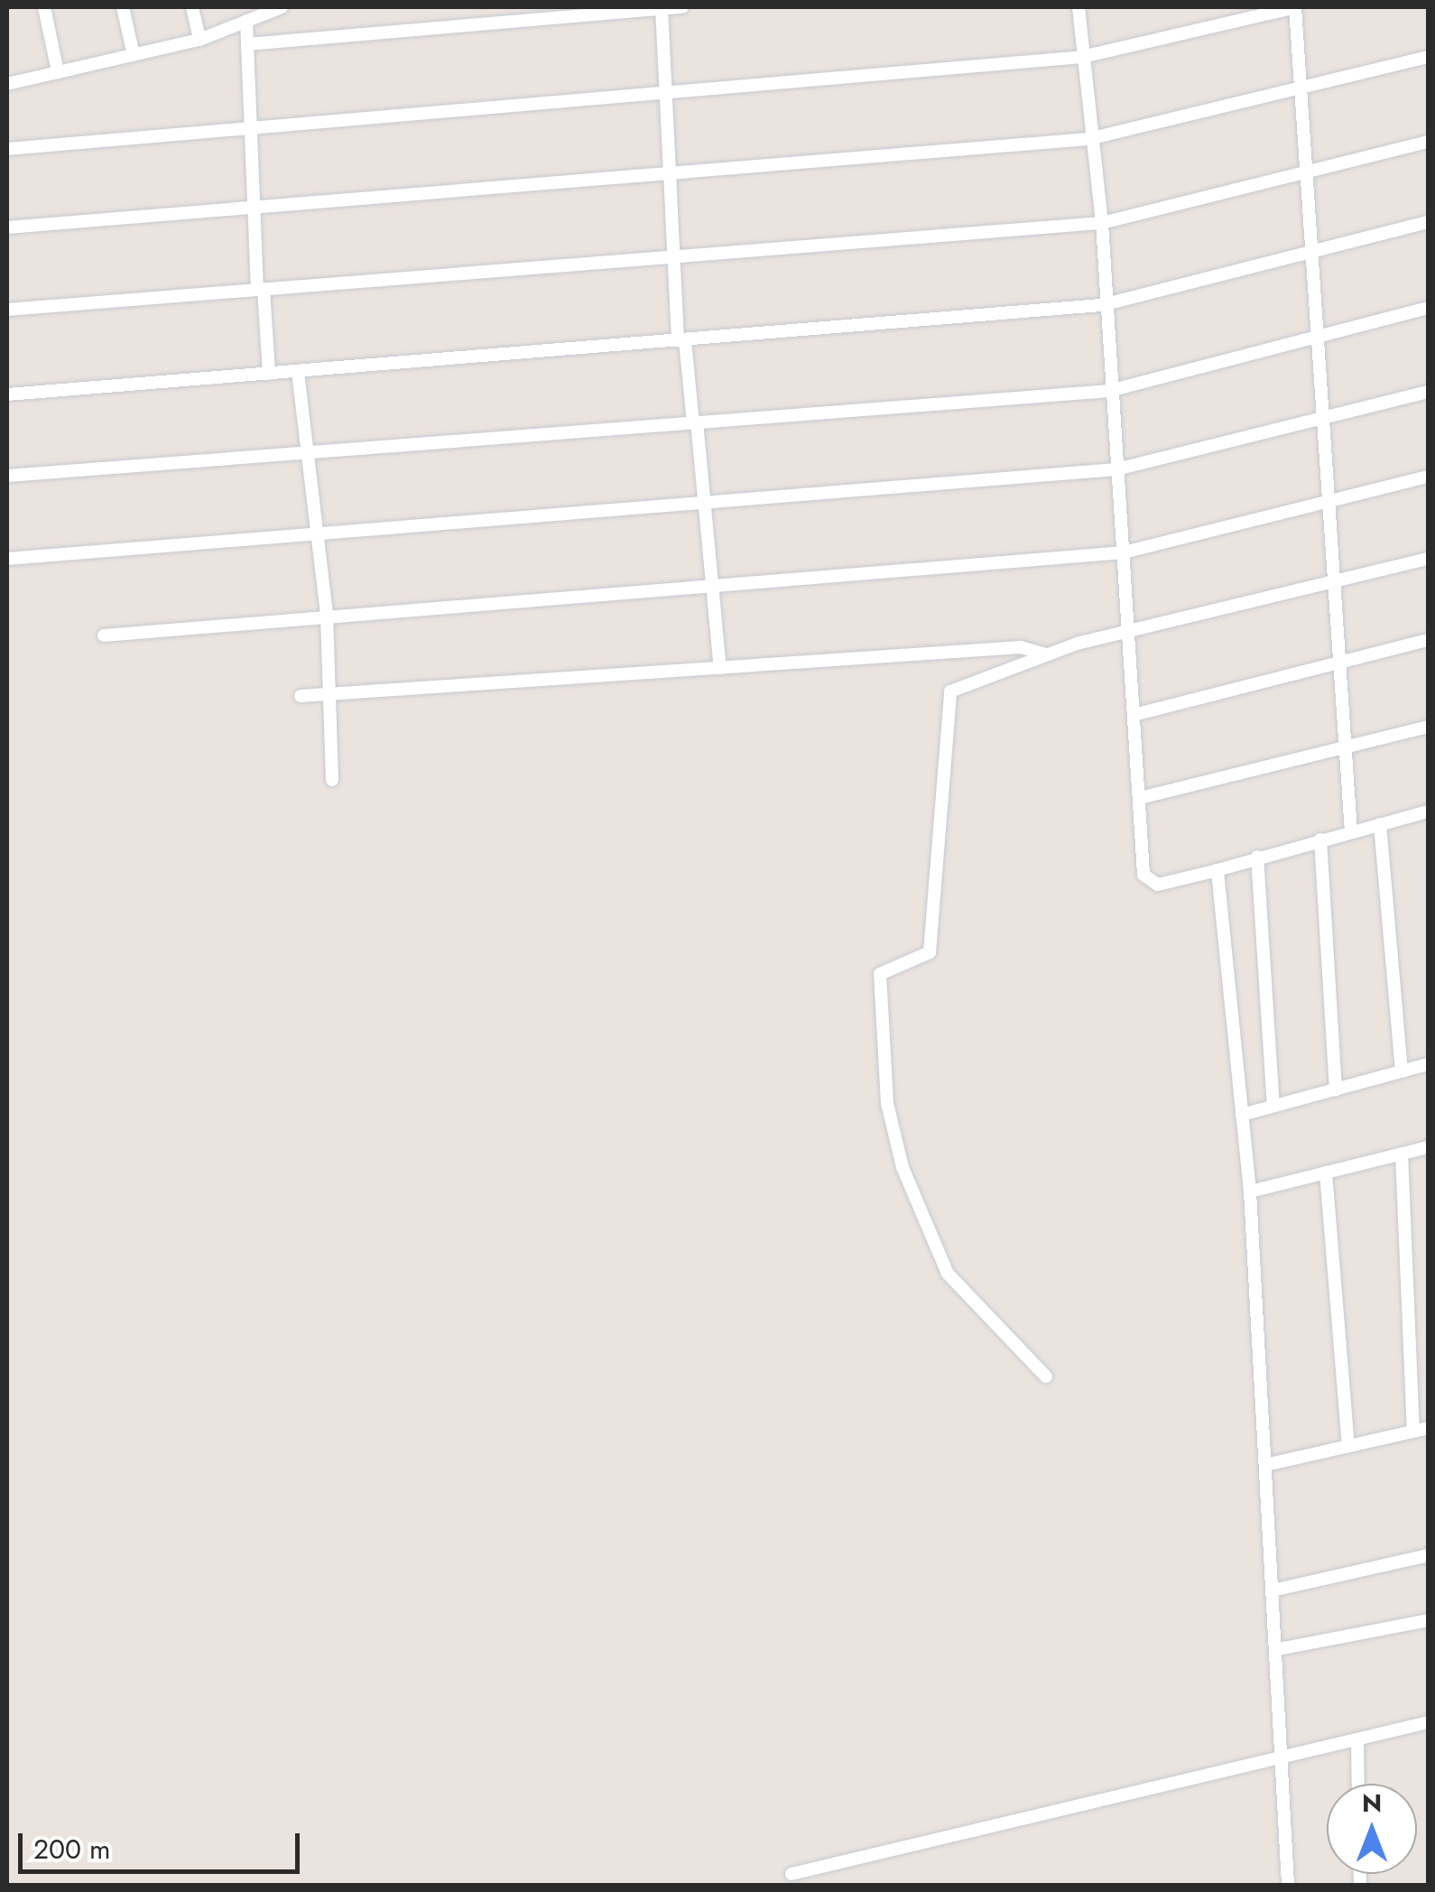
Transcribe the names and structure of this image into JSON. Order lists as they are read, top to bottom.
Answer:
{
  "scale_bar": "200 m",
  "north": "top"
}
